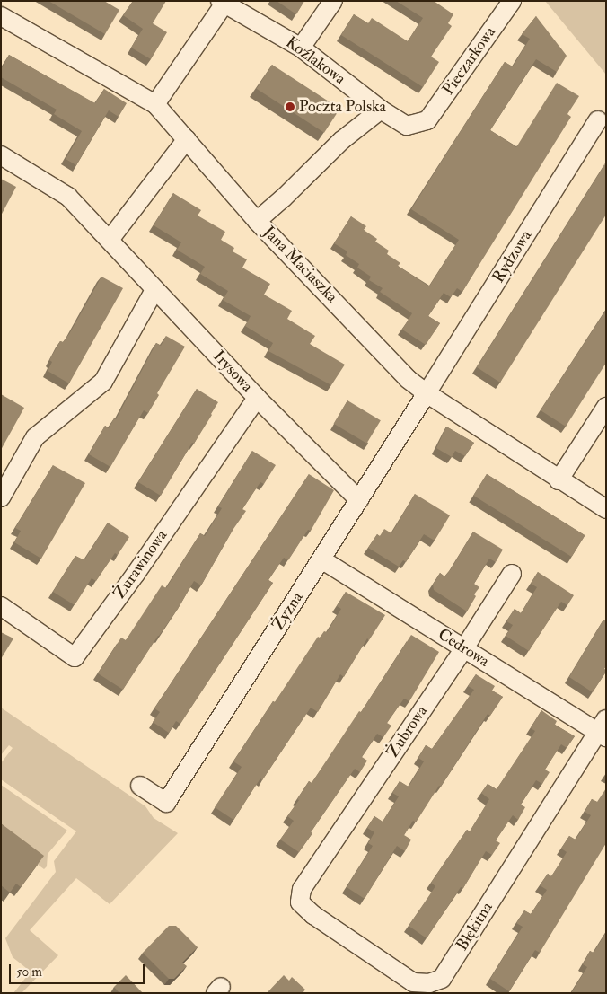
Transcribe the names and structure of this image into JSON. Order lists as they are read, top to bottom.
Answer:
{
  "streets": {
    "street": [
      "Koźlakowa",
      "Pieczarkowa",
      "Rydzowa",
      "Jana Maciaszka",
      "Irysowa",
      "Żurawinowa",
      "Żyzna",
      "Cedrowa",
      "Żubrowa",
      "Błękitna"
    ]
  },
  "crossings": [
    ["Koźlakowa", "Pieczarkowa"],
    ["Koźlakowa", "Jana Maciaszka"],
    ["Rydzowa", "Jana Maciaszka"],
    ["Rydzowa", "Żyzna"],
    ["Jana Maciaszka", "Żyzna"],
    ["Irysowa", "Żurawinowa"],
    ["Irysowa", "Żyzna"],
    ["Żyzna", "Cedrowa"],
    ["Cedrowa", "Żubrowa"],
    ["Cedrowa", "Błękitna"],
    ["Żubrowa", "Błękitna"]
  ],
  "places": ["Poczta Polska"],
  "scale_bar": "50 m"
}
